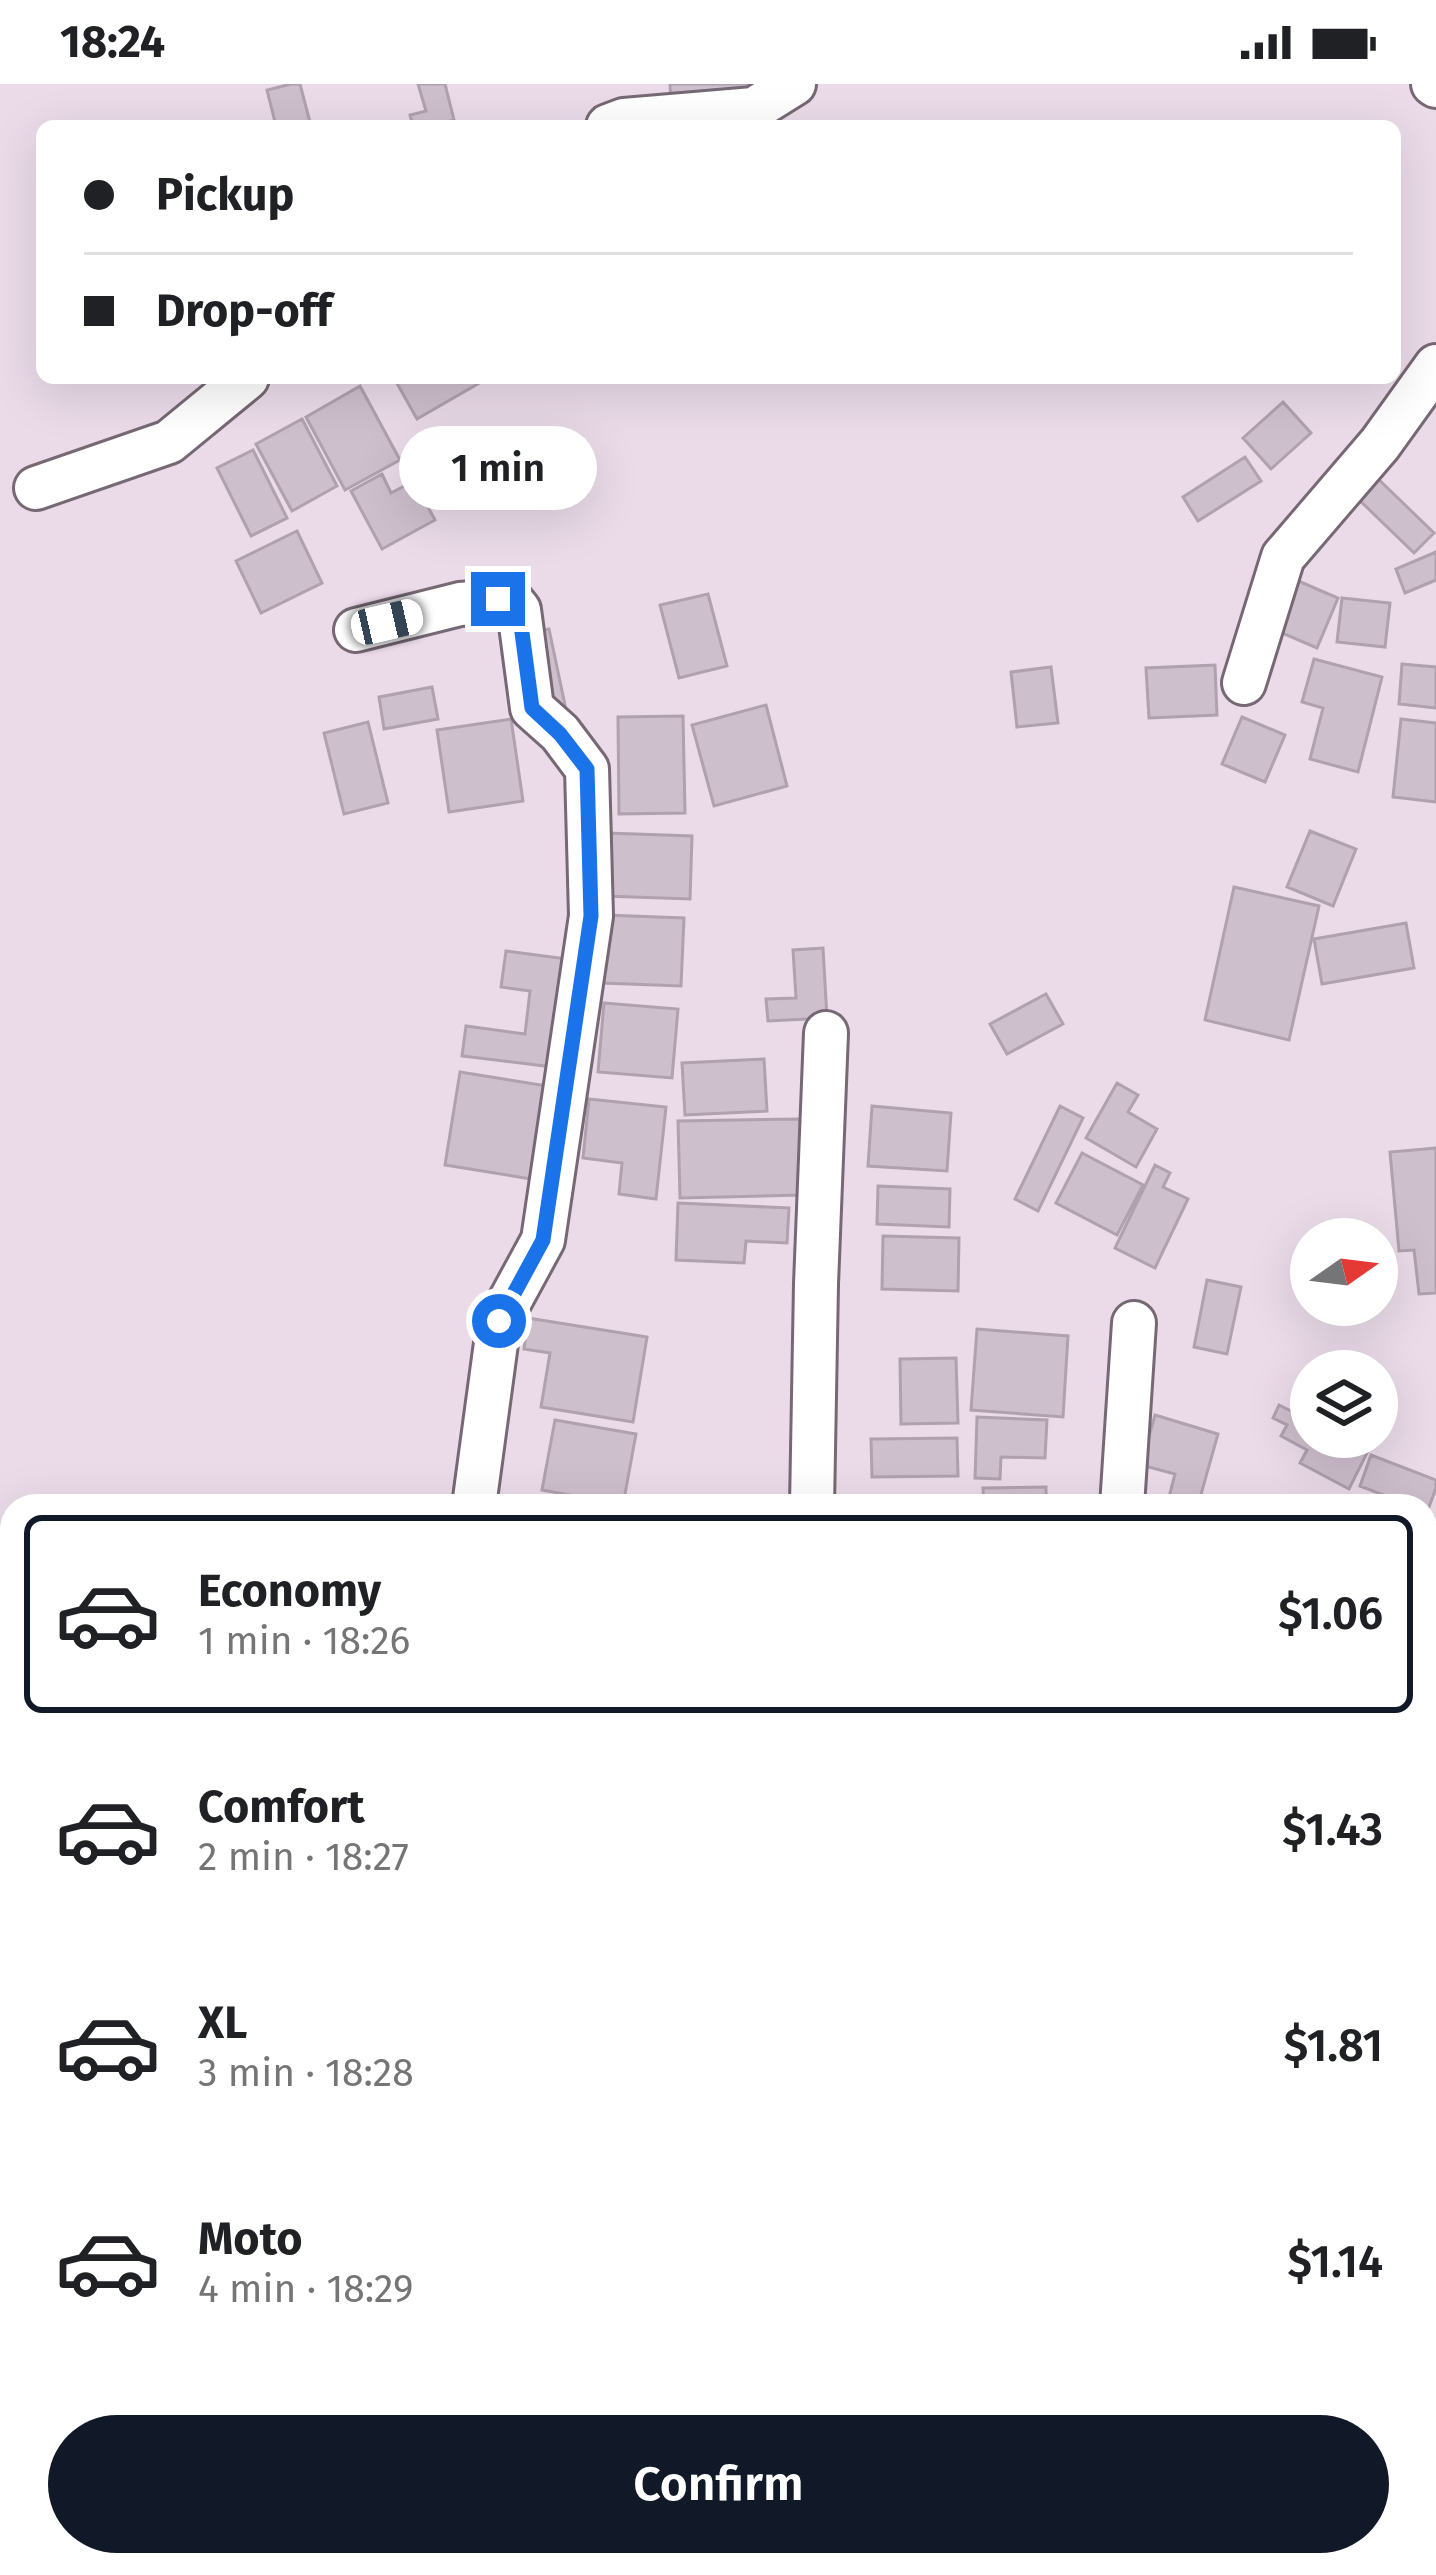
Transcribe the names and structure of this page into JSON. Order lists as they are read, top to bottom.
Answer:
{
  "north": "right",
  "page": {
    "status": "18:24",
    "banner": ["Pickup", "Drop-off"],
    "bubble": "1 min",
    "list": [
      {
        "name": "Economy",
        "note": "1 min · 18:26",
        "value": "$1.06"
      },
      {
        "name": "Comfort",
        "note": "2 min · 18:27",
        "value": "$1.43"
      },
      {
        "name": "XL",
        "note": "3 min · 18:28",
        "value": "$1.81"
      },
      {
        "name": "Moto",
        "note": "4 min · 18:29",
        "value": "$1.14"
      }
    ],
    "buttons": "Confirm"
  }
}
